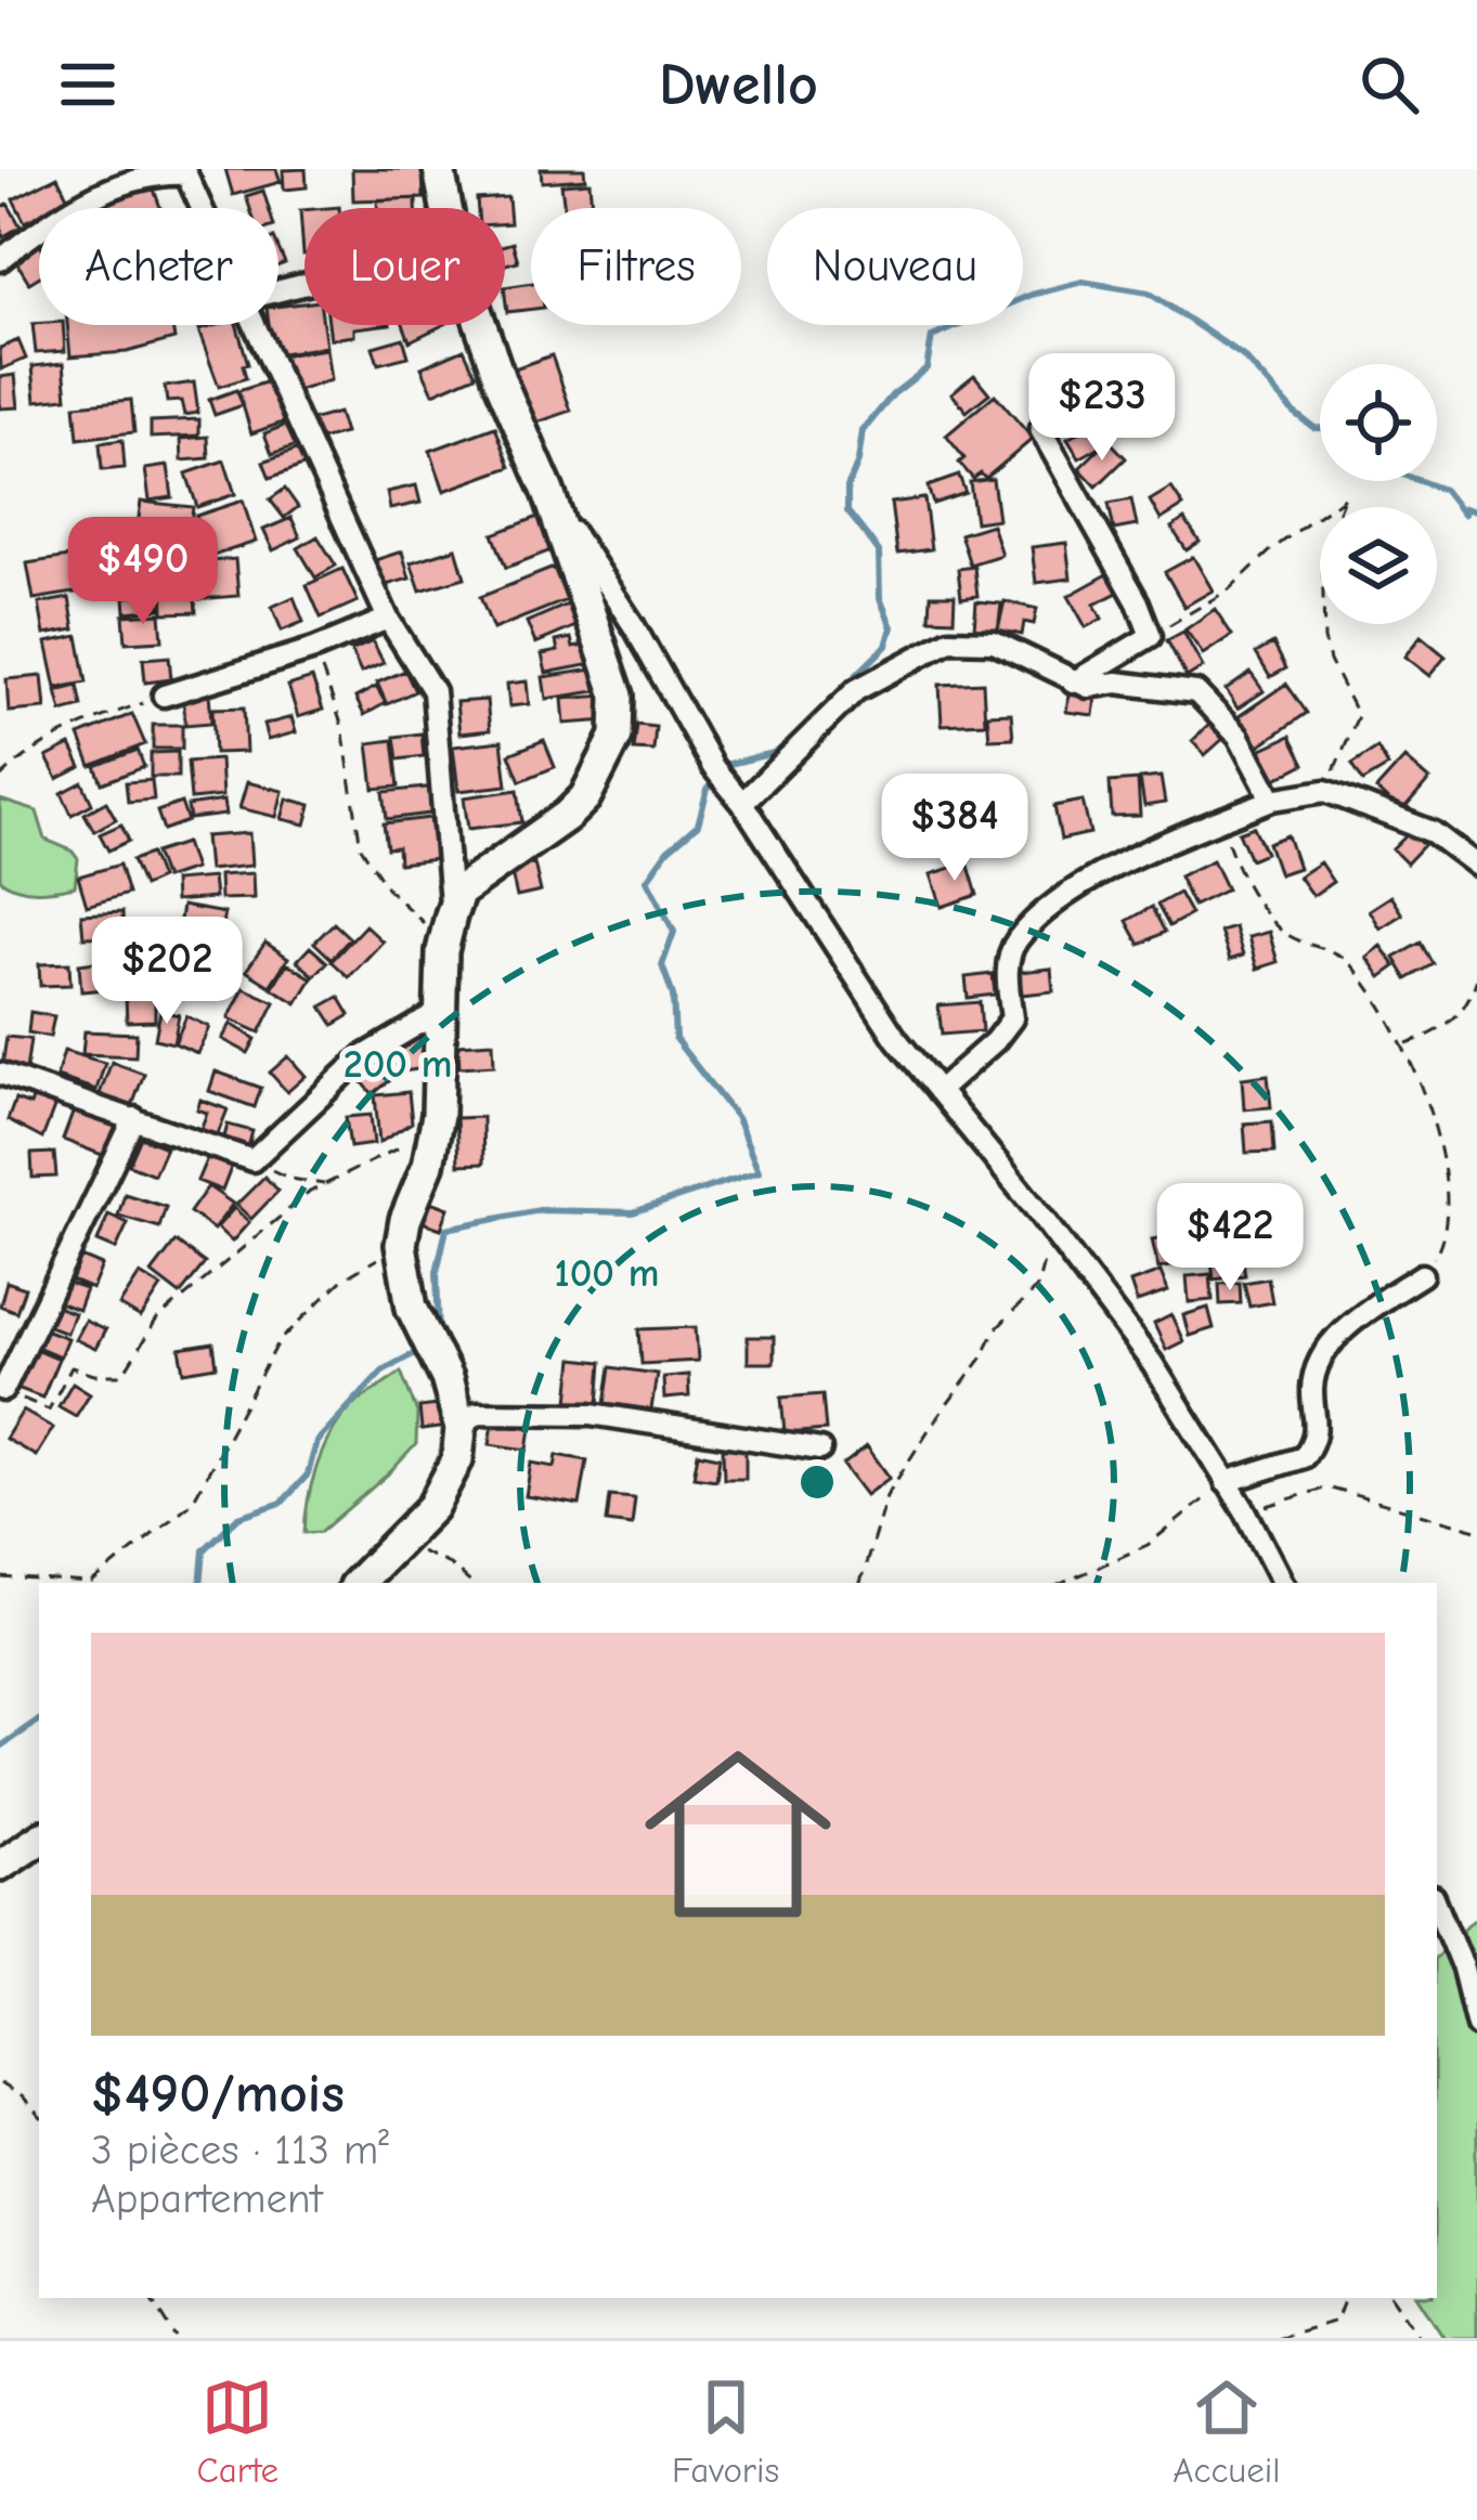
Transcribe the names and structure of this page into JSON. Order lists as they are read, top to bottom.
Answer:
{
  "page": {
    "header": "Dwello",
    "chip": [
      "Acheter",
      "Louer",
      "Filtres",
      "Nouveau"
    ],
    "price": [
      "$233",
      "$490",
      "$384",
      "$202",
      "$422"
    ],
    "list": [
      {
        "name": "$490/mois",
        "note": "3 pièces · 113 m² · Appartement"
      }
    ],
    "tabs": ["Carte", "Favoris", "Accueil"]
  },
  "rings": ["200 m", "100 m"]
}
